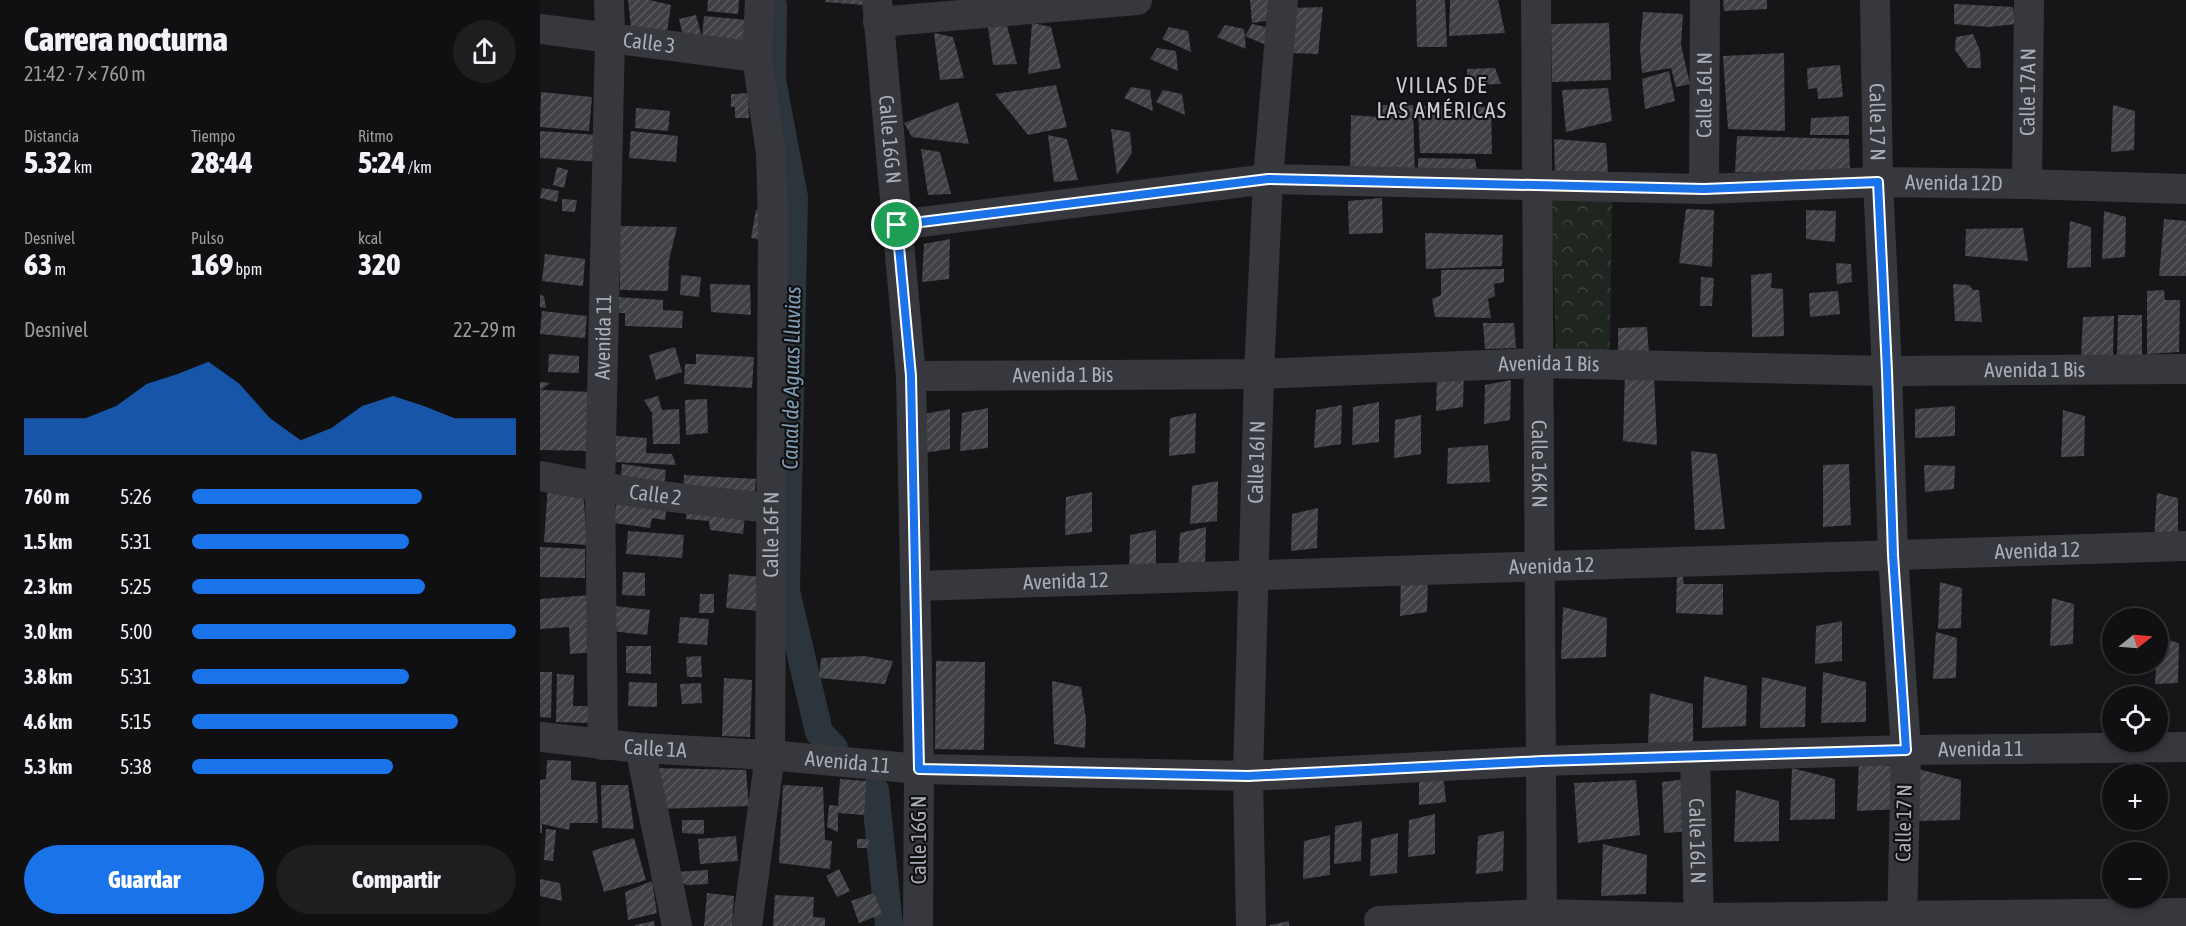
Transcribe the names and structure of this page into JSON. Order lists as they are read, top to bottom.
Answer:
{
  "streets": {
    "street": [
      "Calle 3",
      "Calle 17A N",
      "Calle 16L N",
      "Calle 17 N",
      "Calle 16G N",
      "Avenida 12D",
      "Avenida 11",
      "Avenida 1 Bis",
      "Calle 16I N",
      "Calle 16K N",
      "Calle 2",
      "Calle 16F N",
      "Avenida 12",
      "Calle 1A"
    ]
  },
  "crossings": [
    ["Calle 3", "Avenida 11"],
    ["Calle 3", "Calle 16F N"],
    ["Calle 17A N", "Avenida 12D"],
    ["Calle 16L N", "Avenida 12D"],
    ["Calle 16L N", "Avenida 11"],
    ["Calle 17 N", "Avenida 12D"],
    ["Calle 17 N", "Avenida 11"],
    ["Calle 17 N", "Avenida 1 Bis"],
    ["Calle 17 N", "Avenida 12"],
    ["Calle 16G N", "Avenida 12D"],
    ["Calle 16G N", "Avenida 11"],
    ["Calle 16G N", "Avenida 1 Bis"],
    ["Calle 16G N", "Avenida 12"],
    ["Avenida 12D", "Calle 16I N"],
    ["Avenida 12D", "Calle 16K N"],
    ["Avenida 11", "Calle 16I N"],
    ["Avenida 11", "Calle 16K N"],
    ["Avenida 11", "Calle 2"],
    ["Avenida 11", "Calle 16F N"],
    ["Avenida 11", "Calle 1A"],
    ["Avenida 1 Bis", "Calle 16I N"],
    ["Avenida 1 Bis", "Calle 16K N"],
    ["Calle 16I N", "Avenida 12"],
    ["Calle 16K N", "Avenida 12"],
    ["Calle 2", "Calle 16F N"],
    ["Calle 16F N", "Calle 1A"]
  ],
  "districts": ["VILLAS DE LAS AMÉRICAS"],
  "water": ["Canal de Aguas Lluvias"],
  "north": "right",
  "page": {
    "heading": ["Carrera nocturna", "21:42 · 7 × 760 m"],
    "stats": [
      ["Distancia", "5.32 km"],
      ["Tiempo", "28:44"],
      ["Ritmo", "5:24 /km"],
      ["Desnivel", "63 m"],
      ["Pulso", "169 bpm"],
      ["kcal", "320"]
    ],
    "chart": ["Desnivel", "22–29 m"],
    "list": [
      {
        "name": "760 m",
        "note": "5:26"
      },
      {
        "name": "1.5 km",
        "note": "5:31"
      },
      {
        "name": "2.3 km",
        "note": "5:25"
      },
      {
        "name": "3.0 km",
        "note": "5:00"
      },
      {
        "name": "3.8 km",
        "note": "5:31"
      },
      {
        "name": "4.6 km",
        "note": "5:15"
      },
      {
        "name": "5.3 km",
        "note": "5:38"
      }
    ],
    "map_buttons": ["+", "−"],
    "buttons": ["Guardar", "Compartir"]
  }
}
